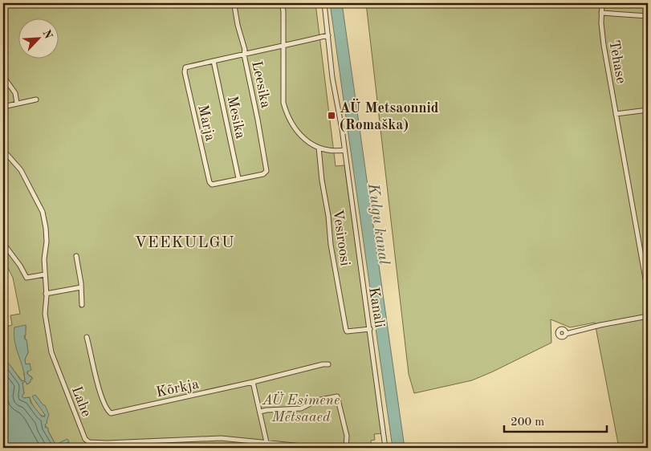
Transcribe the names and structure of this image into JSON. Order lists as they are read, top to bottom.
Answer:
{
  "streets": {
    "street": [
      "Tehase",
      "Leesika",
      "Mesika",
      "Marja",
      "Vesiroosi",
      "Kanali",
      "Kõrkja",
      "Lahe"
    ]
  },
  "crossings": [
    ["Leesika", "Mesika"],
    ["Leesika", "Marja"],
    ["Mesika", "Marja"],
    ["Vesiroosi", "Kanali"]
  ],
  "districts": ["VEEKULGU"],
  "water": ["Kulgu kanal"],
  "parks": ["AÜ Esimene Metsaaed"],
  "places": {
    "transit": ["AÜ Metsaonnid (Romaška)"]
  },
  "scale_bar": "200 m",
  "north": "top right"
}
